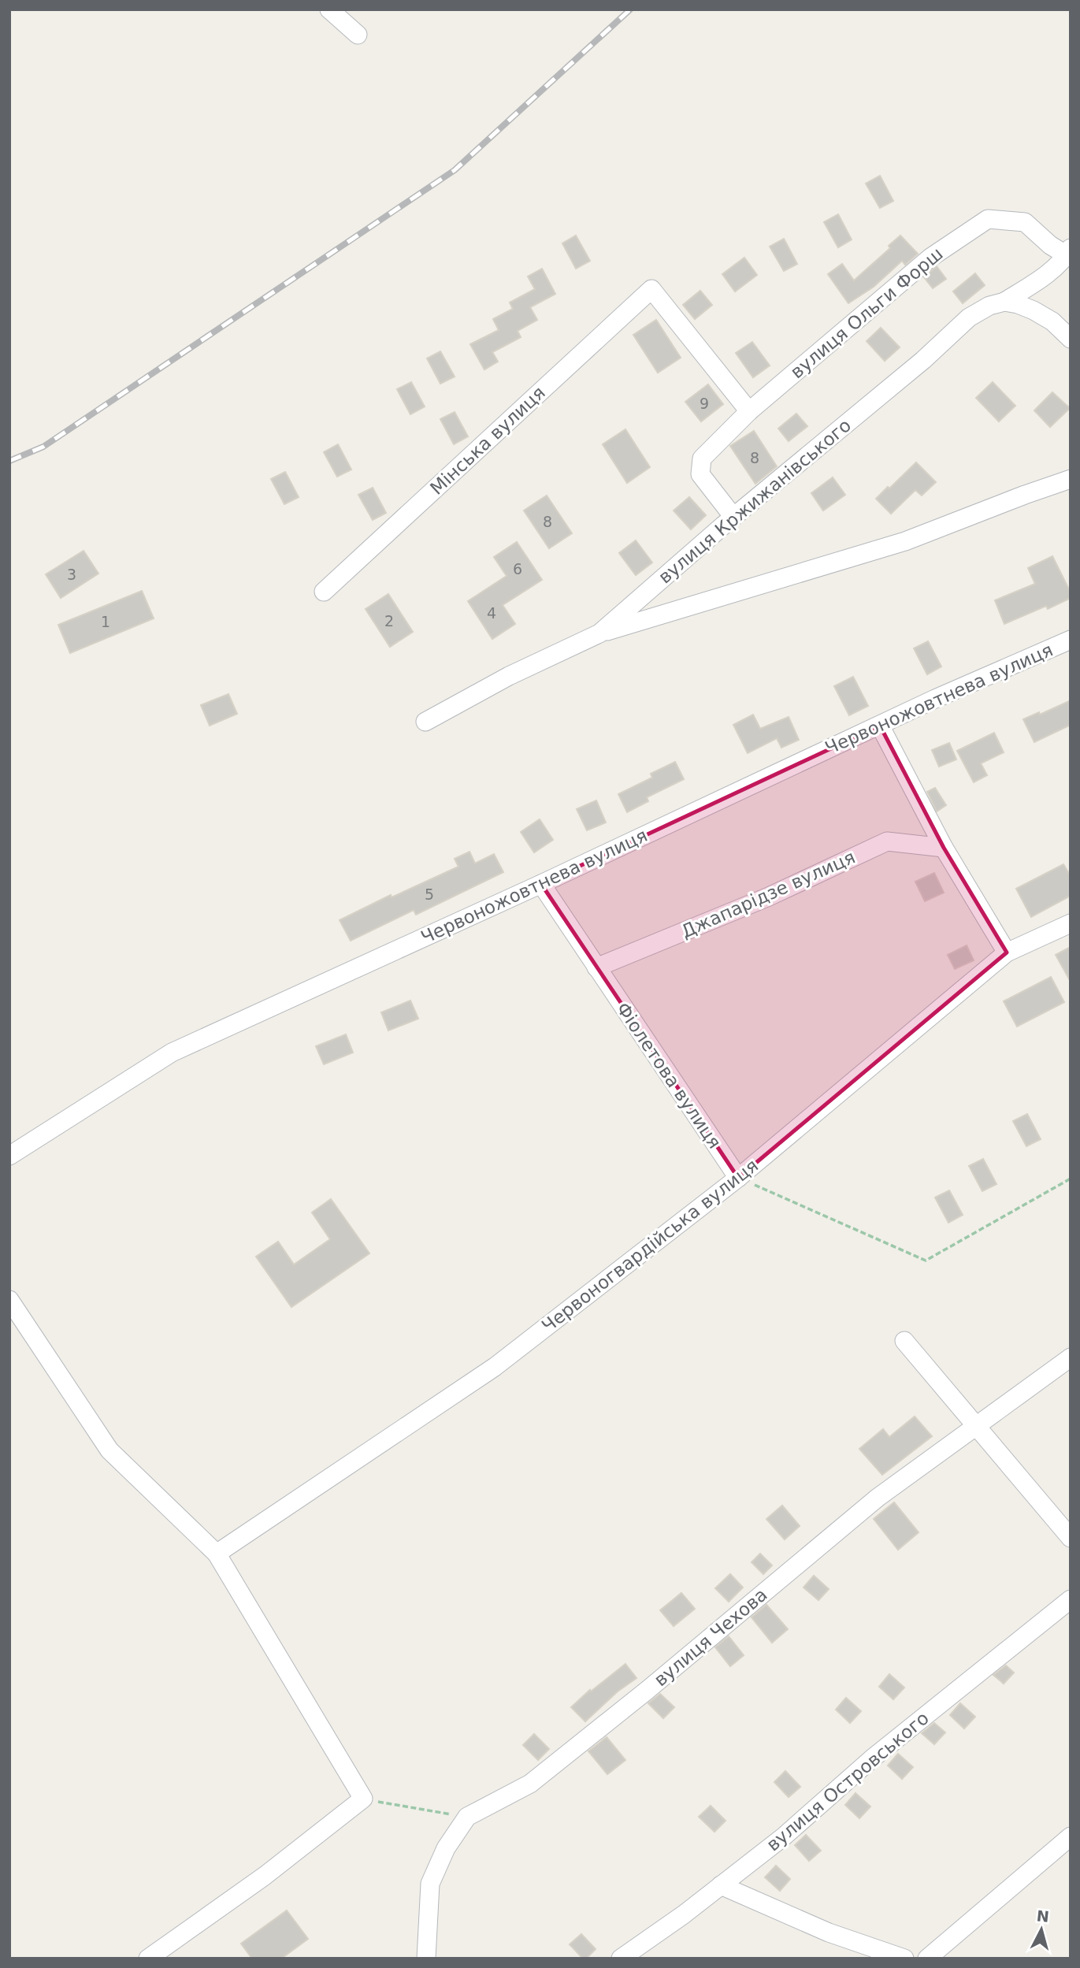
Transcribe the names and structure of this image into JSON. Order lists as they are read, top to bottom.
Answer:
{
  "streets": {
    "street": [
      "вулиця Ольги Форш",
      "Мінська вулиця",
      "вулиця Кржижанівського",
      "Червоножовтнева вулиця",
      "Джапарідзе вулиця",
      "Фіолетова вулиця",
      "Червоногвардійська вулиця",
      "вулиця Чехова",
      "вулиця Островського"
    ]
  },
  "crossings": [
    ["вулиця Ольги Форш", "Мінська вулиця"],
    ["вулиця Ольги Форш", "вулиця Кржижанівського"],
    ["Червоножовтнева вулиця", "Фіолетова вулиця"],
    ["Джапарідзе вулиця", "Фіолетова вулиця"],
    ["Фіолетова вулиця", "Червоногвардійська вулиця"]
  ],
  "house_numbers": [
    "9",
    "8",
    "8",
    "6",
    "3",
    "4",
    "2",
    "1",
    "5"
  ],
  "north": "top"
}
